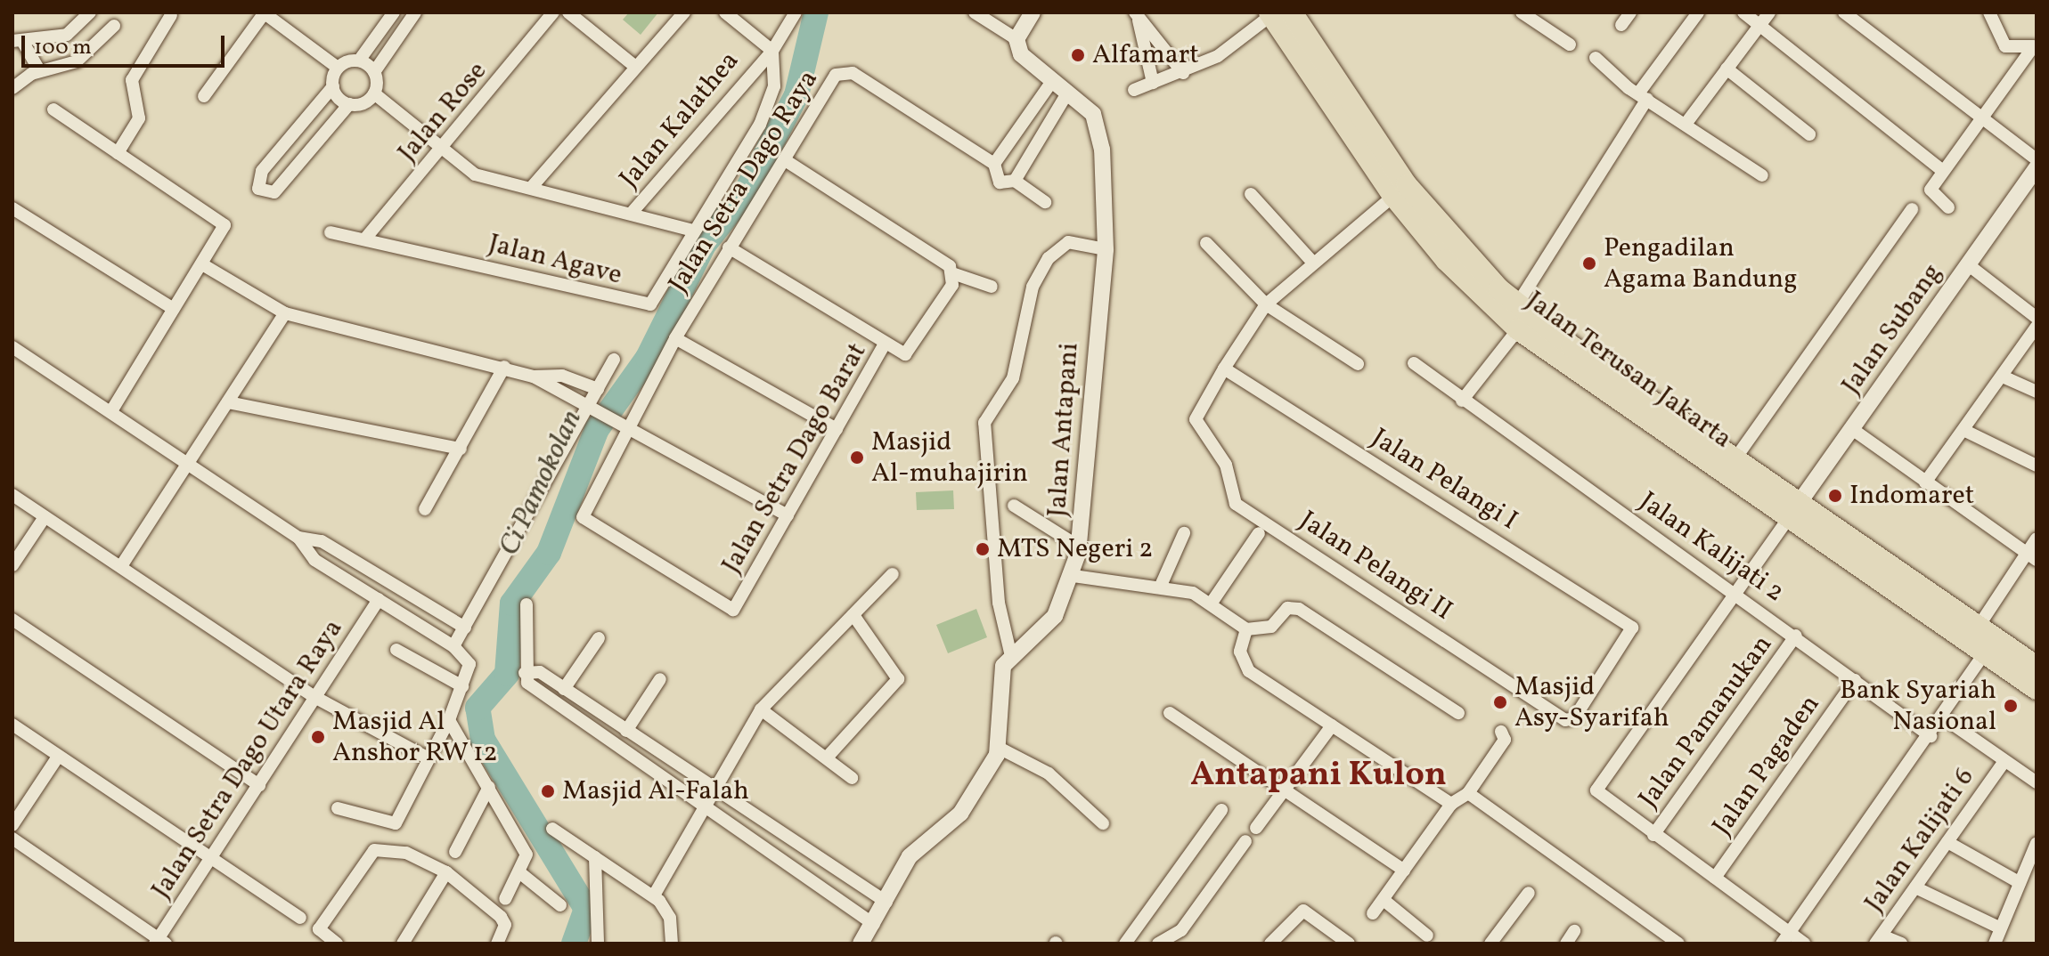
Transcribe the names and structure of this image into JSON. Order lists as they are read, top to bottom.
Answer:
{
  "streets": {
    "main road": ["Jalan Terusan Jakarta"],
    "street": [
      "Jalan Rose",
      "Jalan Kalathea",
      "Jalan Setra Dago Raya",
      "Jalan Agave",
      "Jalan Subang",
      "Jalan Antapani",
      "Jalan Setra Dago Barat",
      "Jalan Pelangi I",
      "Jalan Kalijati 2",
      "Jalan Pelangi II",
      "Jalan Pamanukan",
      "Jalan Setra Dago Utara Raya",
      "Jalan Pagaden",
      "Jalan Kalijati 6"
    ]
  },
  "crossings": [
    ["Jalan Rose", "Jalan Agave"],
    ["Jalan Kalathea", "Jalan Agave"],
    ["Jalan Setra Dago Raya", "Jalan Setra Dago Barat"],
    ["Jalan Subang", "Jalan Terusan Jakarta"],
    ["Jalan Pelangi I", "Jalan Pelangi II"],
    ["Jalan Kalijati 2", "Jalan Pamanukan"],
    ["Jalan Kalijati 2", "Jalan Pagaden"]
  ],
  "districts": ["Antapani Kulon"],
  "water": ["Ci Pamokolan"],
  "places": [
    "Alfamart",
    "Pengadilan Agama Bandung",
    "Masjid Al-muhajirin",
    "Indomaret",
    "MTS Negeri 2",
    "Masjid Asy-Syarifah",
    "Bank Syariah Nasional",
    "Masjid Al Anshor RW 12",
    "Masjid Al-Falah"
  ],
  "scale_bar": "100 m"
}
